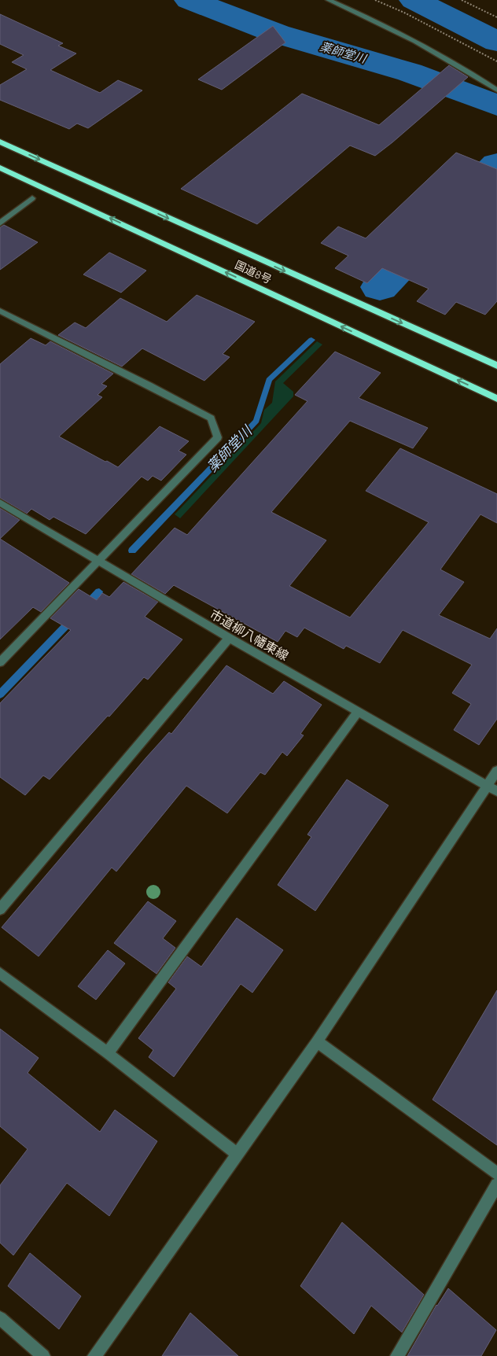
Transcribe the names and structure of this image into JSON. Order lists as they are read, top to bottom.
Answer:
{
  "streets": {
    "highway": ["国道8号"],
    "street": ["市道柳八幡東線"]
  },
  "water": ["薬師堂川"]
}
